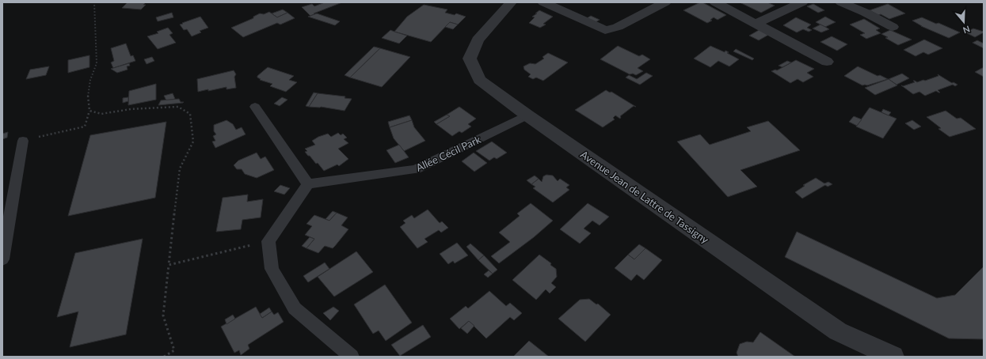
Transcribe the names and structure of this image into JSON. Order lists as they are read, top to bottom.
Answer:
{
  "streets": {
    "street": ["Avenue Jean de Lattre de Tassigny"],
    "lane": ["Allée Cécil Park"]
  },
  "crossings": [
    ["Allée Cécil Park", "Avenue Jean de Lattre de Tassigny"]
  ],
  "north": "bottom"
}
